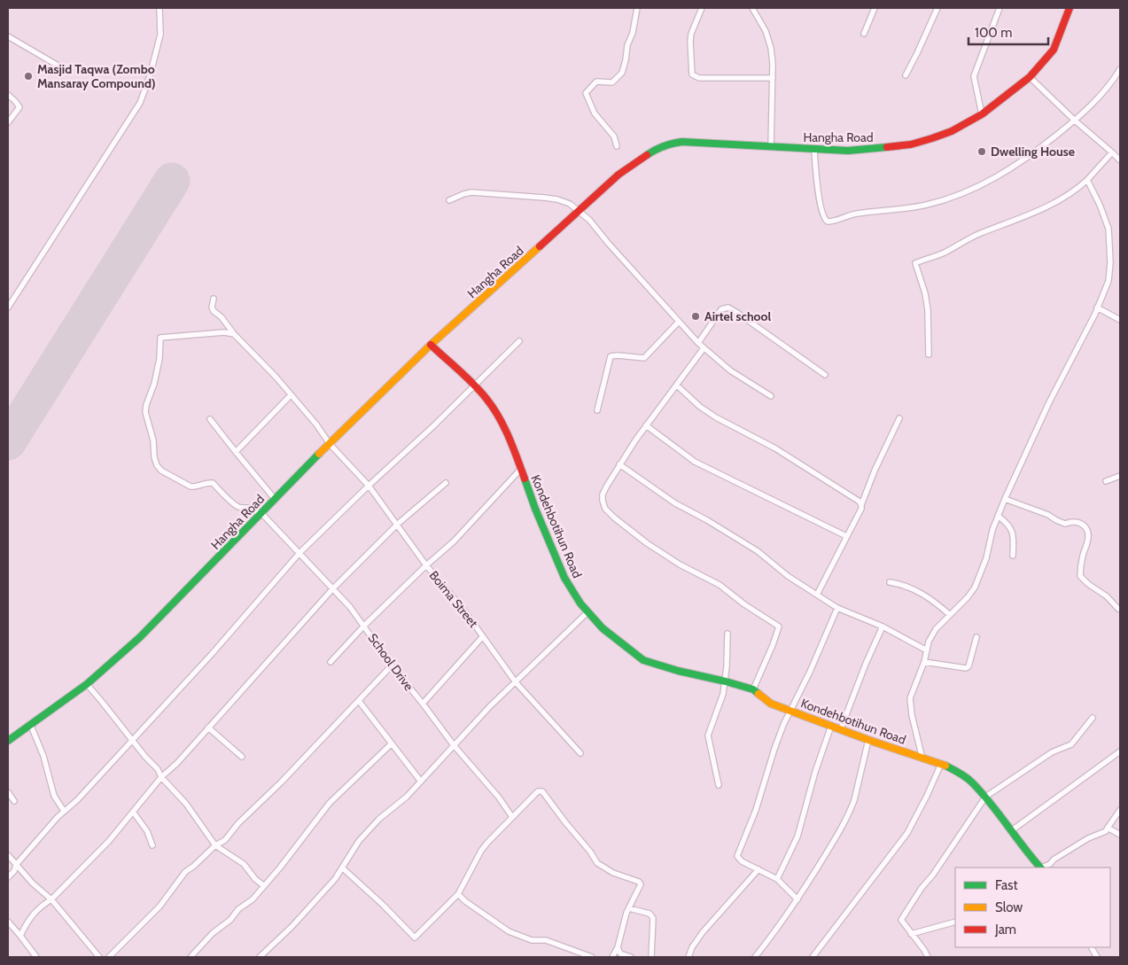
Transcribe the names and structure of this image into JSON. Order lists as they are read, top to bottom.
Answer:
{
  "streets": {
    "main road": ["Hangha Road", "Kondehbotihun Road"],
    "street": ["Boima Street", "School Drive"]
  },
  "crossings": [
    ["Hangha Road", "Kondehbotihun Road"],
    ["Hangha Road", "Boima Street"],
    ["Hangha Road", "School Drive"],
    ["Boima Street", "School Drive"]
  ],
  "places": ["Masjid Taqwa (Zombo Mansaray Compound)", "Dwelling House", "Airtel school"],
  "legend": ["Fast", "Slow", "Jam"],
  "scale_bar": "100 m"
}
